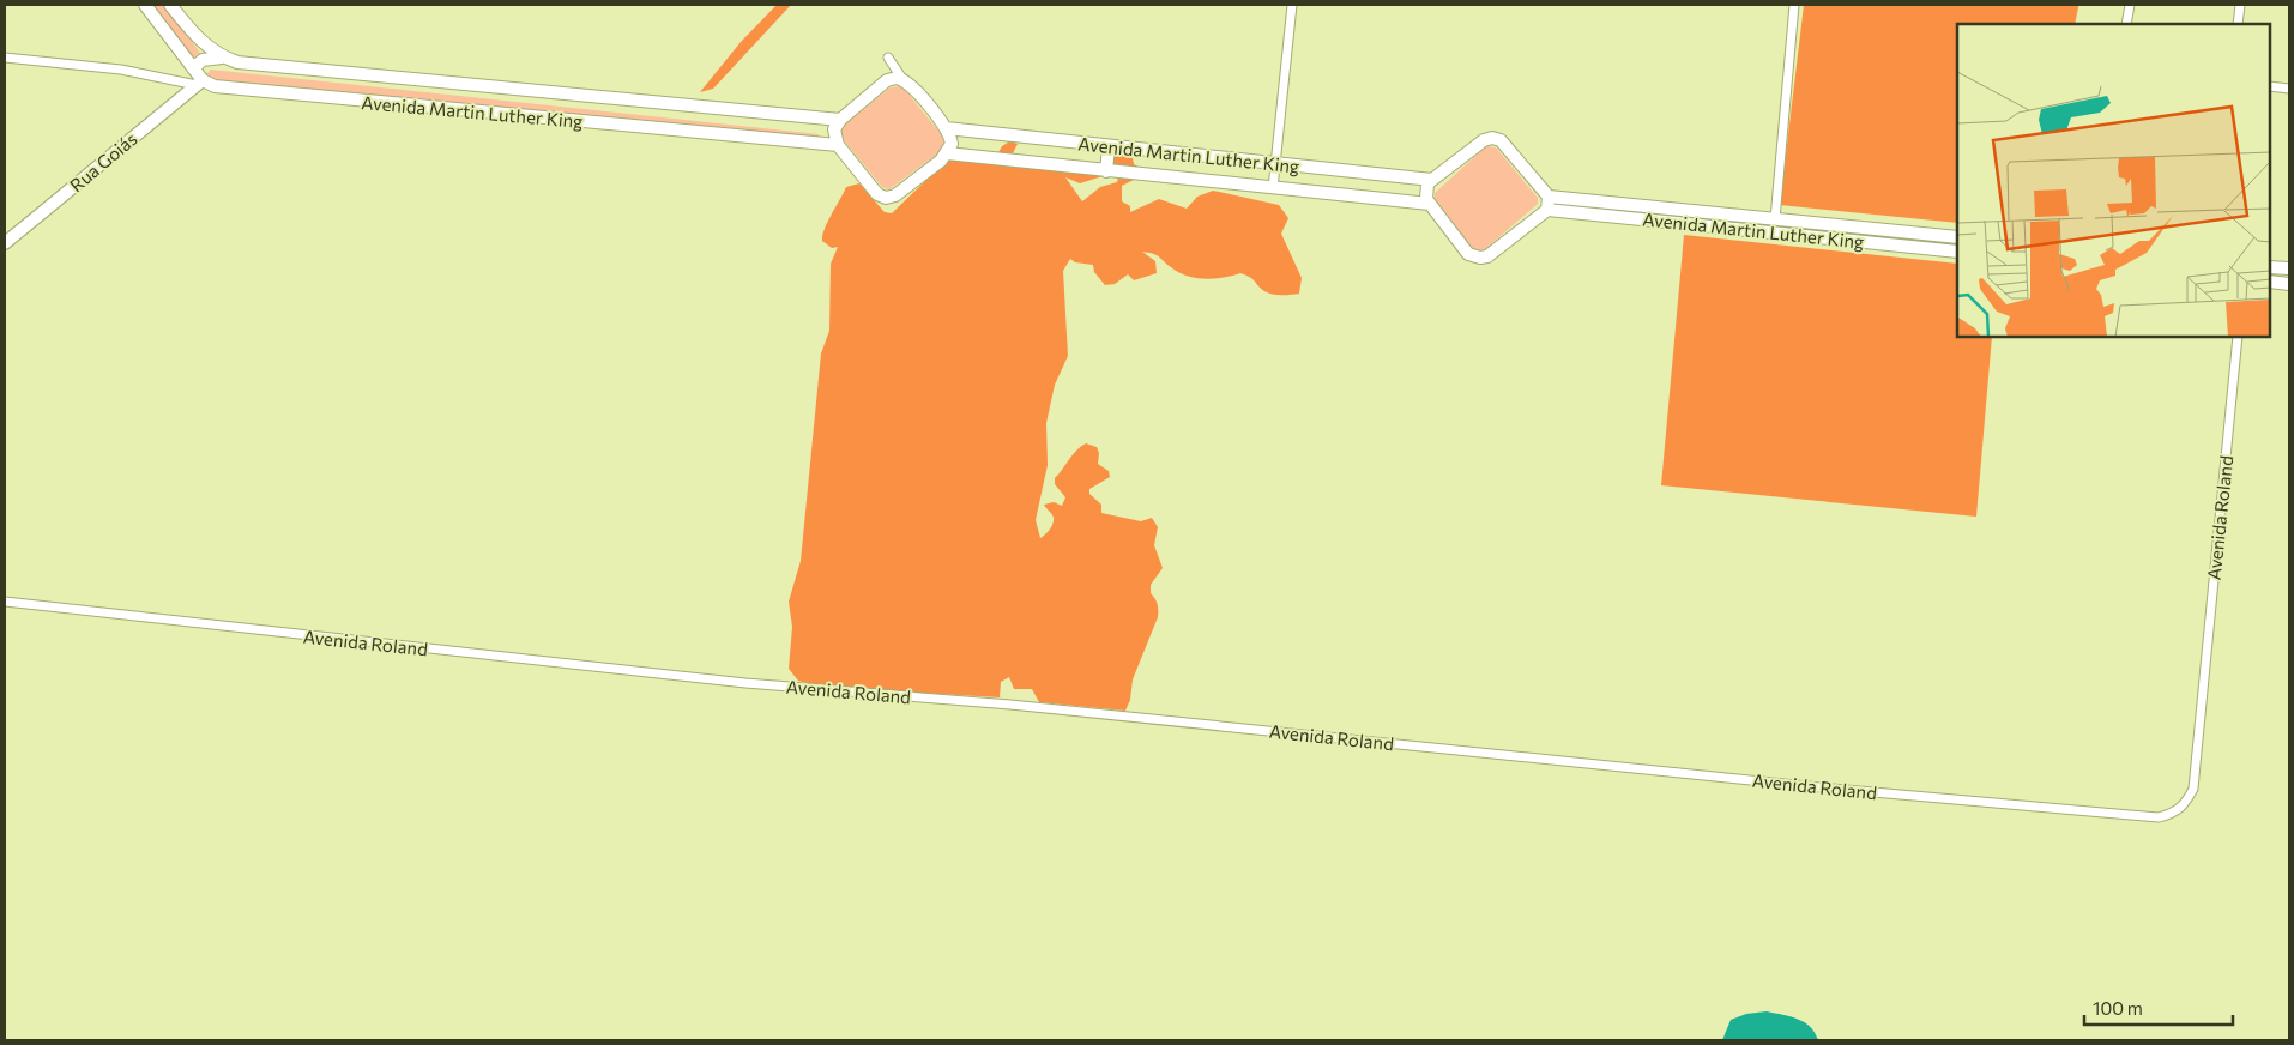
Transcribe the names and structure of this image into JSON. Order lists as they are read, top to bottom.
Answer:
{
  "streets": {
    "main road": ["Avenida Martin Luther King", "Rua Goiás"],
    "street": ["Avenida Roland"]
  },
  "crossings": [
    ["Avenida Martin Luther King", "Rua Goiás"]
  ],
  "scale_bar": "100 m"
}
